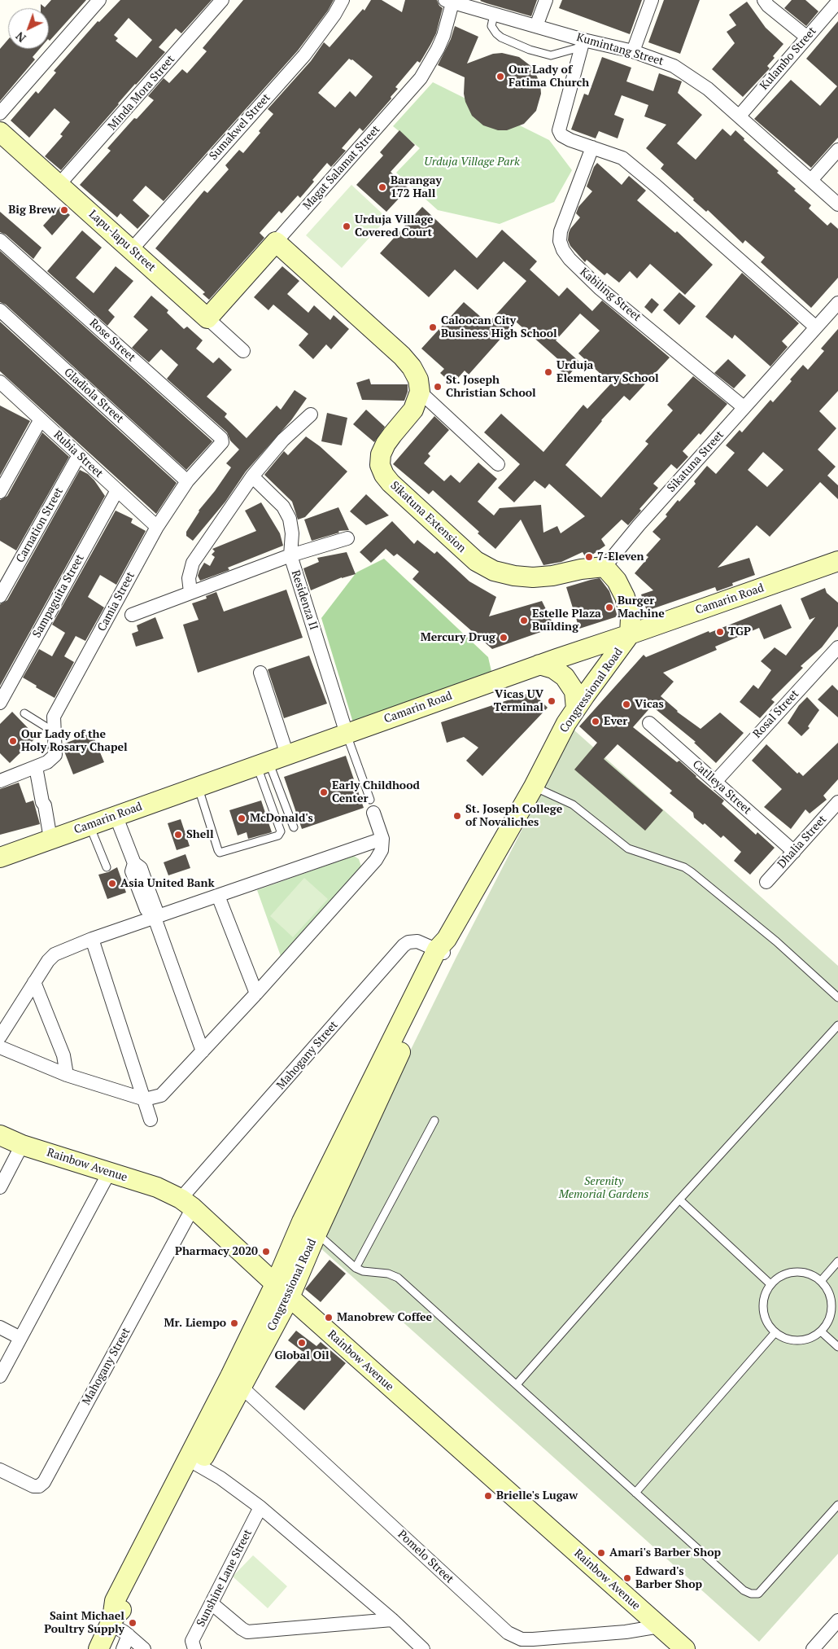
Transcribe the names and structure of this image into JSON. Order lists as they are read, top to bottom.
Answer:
{
  "streets": {
    "main road": [
      "Magat Salamat Street",
      "Lapu-lapu Street",
      "Sikatuna Extension",
      "Camarin Road",
      "Congressional Road",
      "Rainbow Avenue"
    ],
    "street": [
      "Kumintang Street",
      "Kulambo Street",
      "Minda Mora Street",
      "Sumakwel Street",
      "Kabiling Street",
      "Rose Street",
      "Gladiola Street",
      "Rubia Street",
      "Sikatuna Street",
      "Carnation Street",
      "Sampaguita Street",
      "Residenza II",
      "Camia Street",
      "Rosal Street",
      "Catlleya Street",
      "Dhalia Street",
      "Mahogany Street",
      "Pomelo Street",
      "Sunshine Lane Street"
    ]
  },
  "crossings": [
    ["Kumintang Street", "Kulambo Street"],
    ["Kumintang Street", "Magat Salamat Street"],
    ["Minda Mora Street", "Lapu-lapu Street"],
    ["Sumakwel Street", "Lapu-lapu Street"],
    ["Magat Salamat Street", "Lapu-lapu Street"],
    ["Kabiling Street", "Sikatuna Street"],
    ["Rose Street", "Camia Street"],
    ["Gladiola Street", "Camia Street"],
    ["Rubia Street", "Carnation Street"],
    ["Rubia Street", "Sampaguita Street"],
    ["Rubia Street", "Camia Street"],
    ["Sikatuna Street", "Sikatuna Extension"],
    ["Camarin Road", "Residenza II"],
    ["Camarin Road", "Congressional Road"],
    ["Congressional Road", "Mahogany Street"],
    ["Congressional Road", "Rainbow Avenue"],
    ["Congressional Road", "Pomelo Street"],
    ["Rosal Street", "Catlleya Street"],
    ["Catlleya Street", "Dhalia Street"],
    ["Mahogany Street", "Rainbow Avenue"],
    ["Rainbow Avenue", "Pomelo Street"]
  ],
  "parks": ["Urduja Village Park", "Serenity Memorial Gardens"],
  "places": [
    "Our Lady of Fatima Church",
    "Barangay 172 Hall",
    "Big Brew",
    "Urduja Village Covered Court",
    "Caloocan City Business High School",
    "Urduja Elementary School",
    "St. Joseph Christian School",
    "7-Eleven",
    "Burger Machine",
    "Estelle Plaza Building",
    "TGP",
    "Mercury Drug",
    "Vicas UV Terminal",
    "Vicas",
    "Ever",
    "Our Lady of the Holy Rosary Chapel",
    "Early Childhood Center",
    "St. Joseph College of Novaliches",
    "McDonald's",
    "Shell",
    "Asia United Bank",
    "Pharmacy 2020",
    "Manobrew Coffee",
    "Mr. Liempo",
    "Global Oil",
    "Brielle's Lugaw",
    "Amari's Barber Shop",
    "Edward's Barber Shop",
    "Saint Michael Poultry Supply"
  ],
  "north": "bottom left"
}
